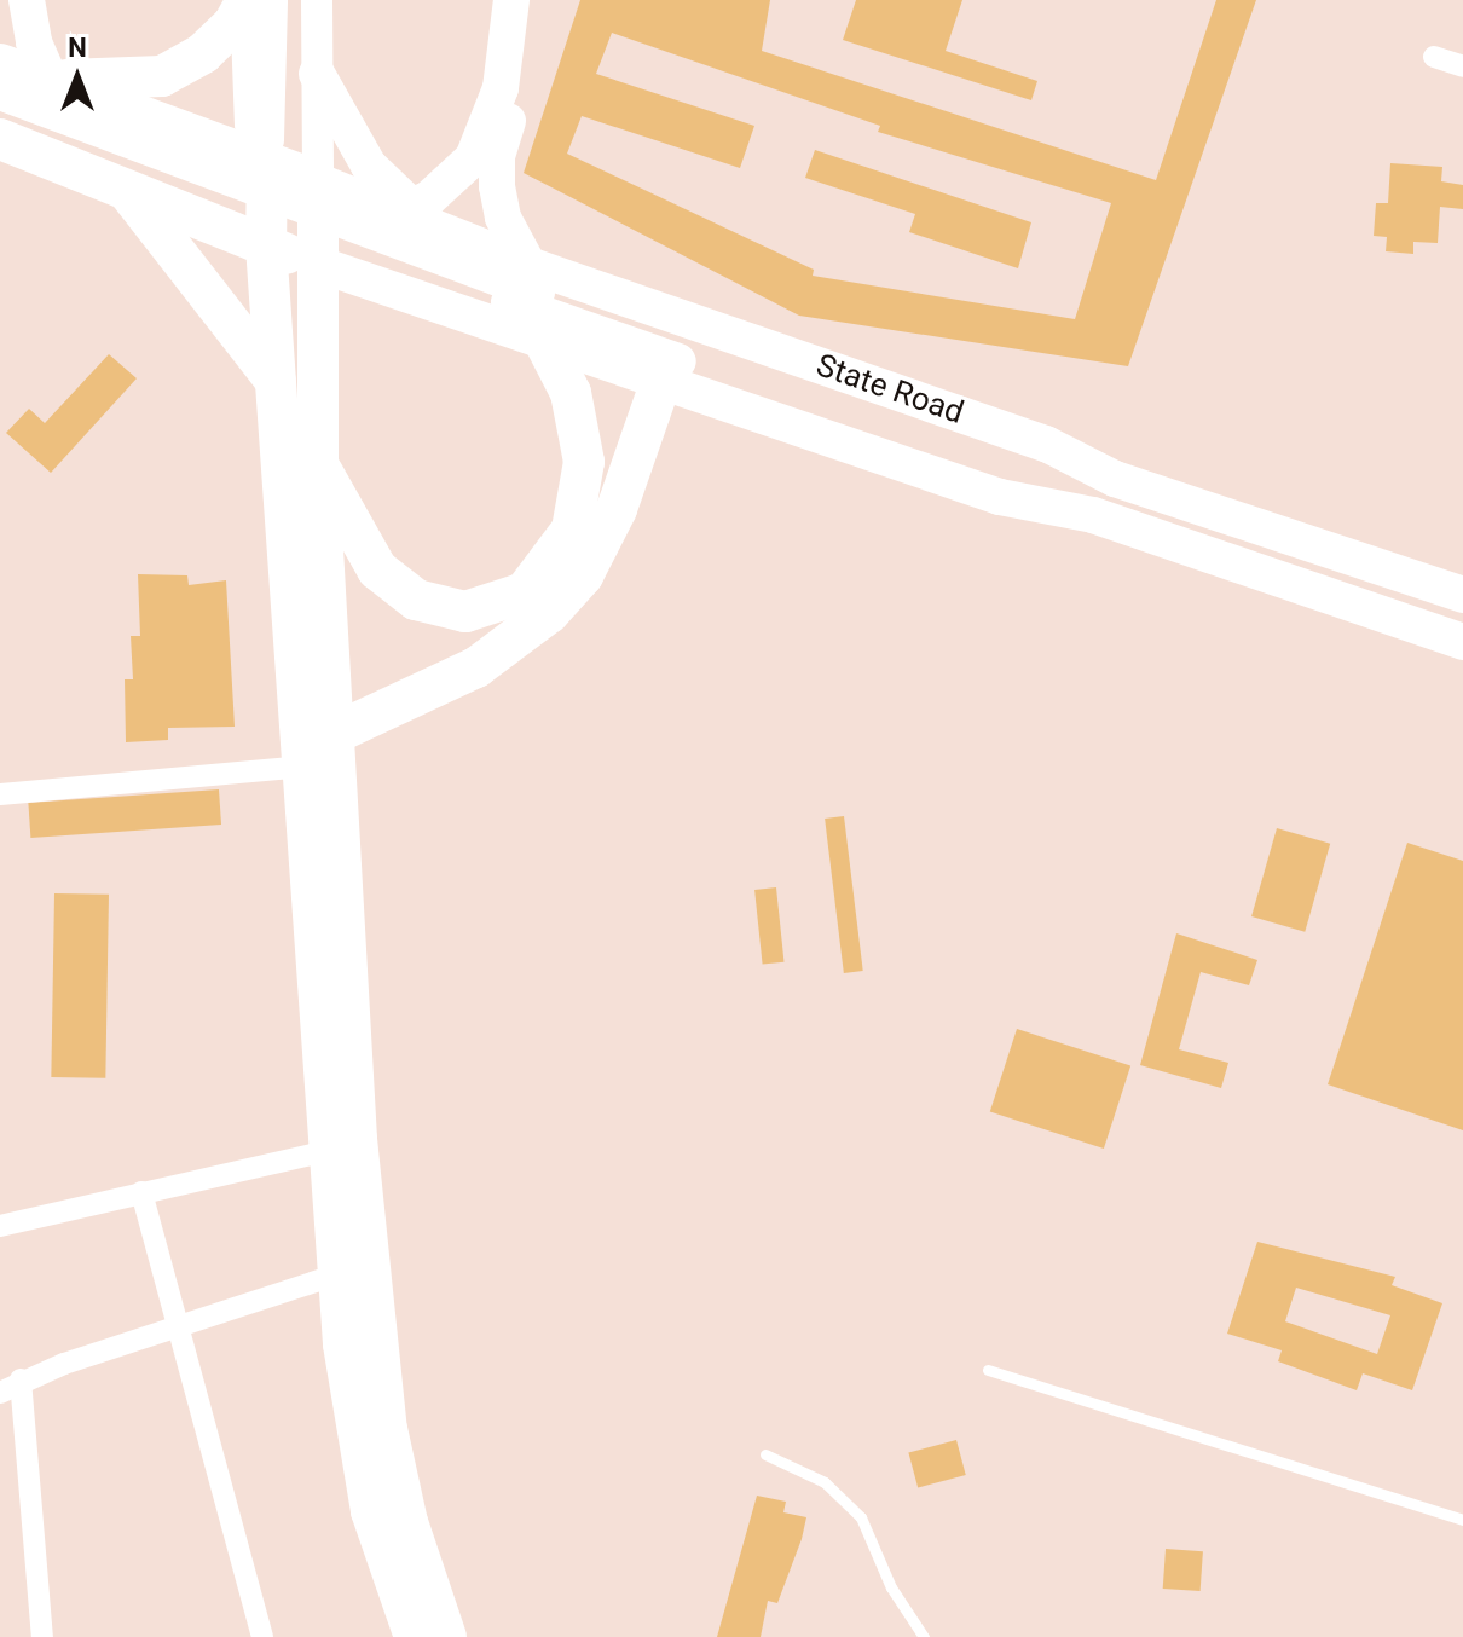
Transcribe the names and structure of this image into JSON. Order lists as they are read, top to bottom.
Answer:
{
  "streets": {
    "main road": ["State Road"]
  },
  "north": "top"
}
